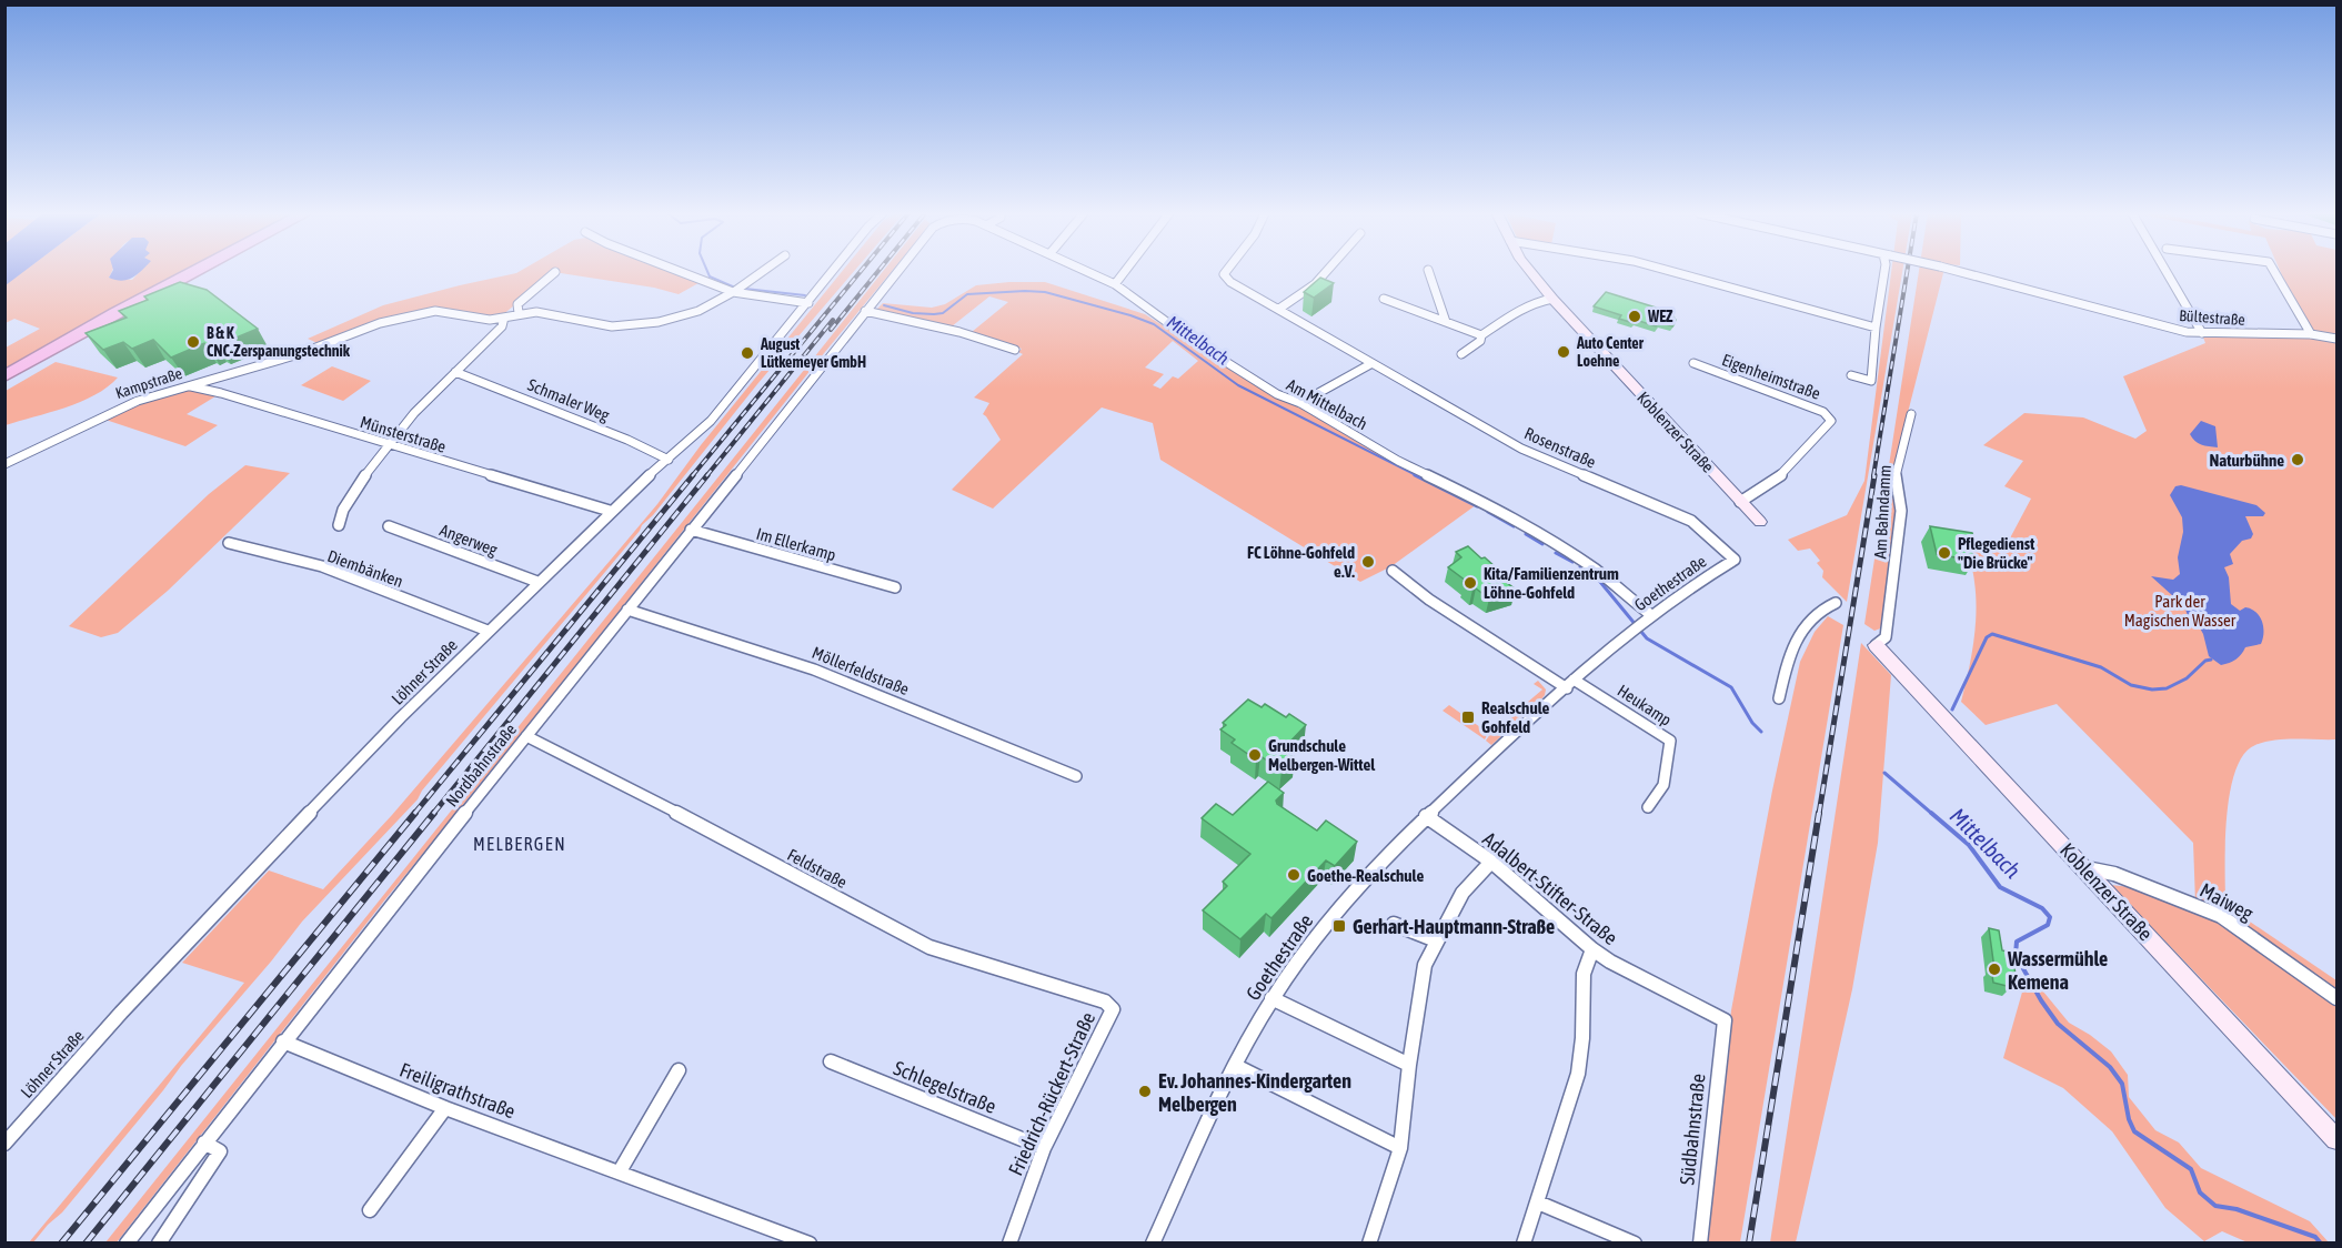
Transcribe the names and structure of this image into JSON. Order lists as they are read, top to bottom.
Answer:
{
  "streets": {
    "street": [
      "Bültestraße",
      "Eigenheimstraße",
      "Kampstraße",
      "Schmaler Weg",
      "Am Mittelbach",
      "Koblenzer Straße",
      "Münsterstraße",
      "Rosenstraße",
      "Am Bahndamm",
      "Angerweg",
      "Im Ellerkamp",
      "Diembänken",
      "Goethestraße",
      "Möllerfeldstraße",
      "Löhner Straße",
      "Heukamp",
      "Nordbahnstraße",
      "Feldstraße",
      "Adalbert-Stifter-Straße",
      "Maiweg",
      "Schlegelstraße",
      "Freiligrathstraße",
      "Friedrich-Rückert-Straße",
      "Südbahnstraße"
    ]
  },
  "crossings": [
    ["Eigenheimstraße", "Koblenzer Straße"],
    ["Kampstraße", "Münsterstraße"],
    ["Schmaler Weg", "Löhner Straße"],
    ["Am Mittelbach", "Goethestraße"],
    ["Koblenzer Straße", "Am Bahndamm"],
    ["Koblenzer Straße", "Maiweg"],
    ["Münsterstraße", "Löhner Straße"],
    ["Rosenstraße", "Goethestraße"],
    ["Angerweg", "Löhner Straße"],
    ["Im Ellerkamp", "Nordbahnstraße"],
    ["Diembänken", "Löhner Straße"],
    ["Goethestraße", "Heukamp"],
    ["Goethestraße", "Adalbert-Stifter-Straße"],
    ["Möllerfeldstraße", "Nordbahnstraße"],
    ["Nordbahnstraße", "Feldstraße"],
    ["Nordbahnstraße", "Freiligrathstraße"],
    ["Feldstraße", "Friedrich-Rückert-Straße"],
    ["Adalbert-Stifter-Straße", "Südbahnstraße"],
    ["Schlegelstraße", "Friedrich-Rückert-Straße"]
  ],
  "districts": ["MELBERGEN"],
  "water": ["Mittelbach"],
  "parks": ["Park der Magischen Wasser"],
  "places": {
    "other": [
      "WEZ",
      "B & K CNC-Zerspanungstechnik",
      "Auto Center Loehne",
      "August Lütkemeyer GmbH",
      "Naturbühne",
      "Pflegedienst \"Die Brücke\"",
      "FC Löhne-Gohfeld e.V.",
      "Kita/Familienzentrum Löhne-Gohfeld",
      "Grundschule Melbergen-Wittel",
      "Goethe-Realschule",
      "Wassermühle Kemena",
      "Ev. Johannes-Kindergarten Melbergen"
    ],
    "transit": ["Realschule Gohfeld", "Gerhart-Hauptmann-Straße"]
  }
}
